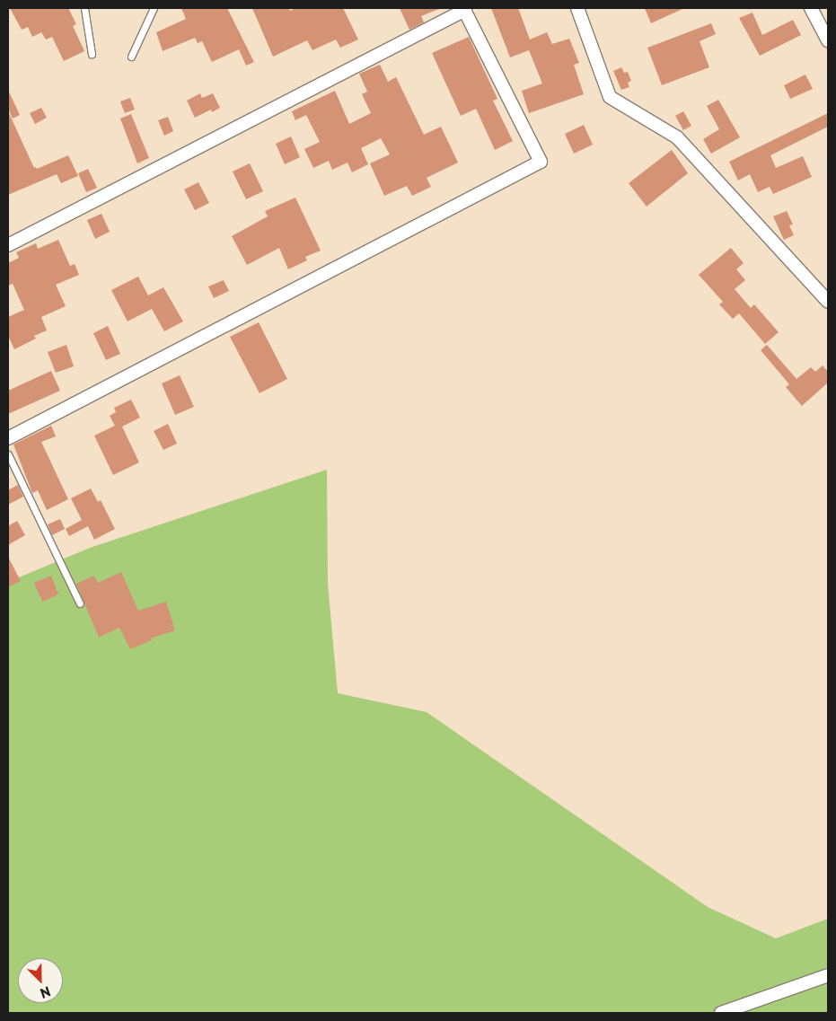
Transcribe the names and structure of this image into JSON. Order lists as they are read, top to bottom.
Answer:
{
  "north": "bottom right"
}
